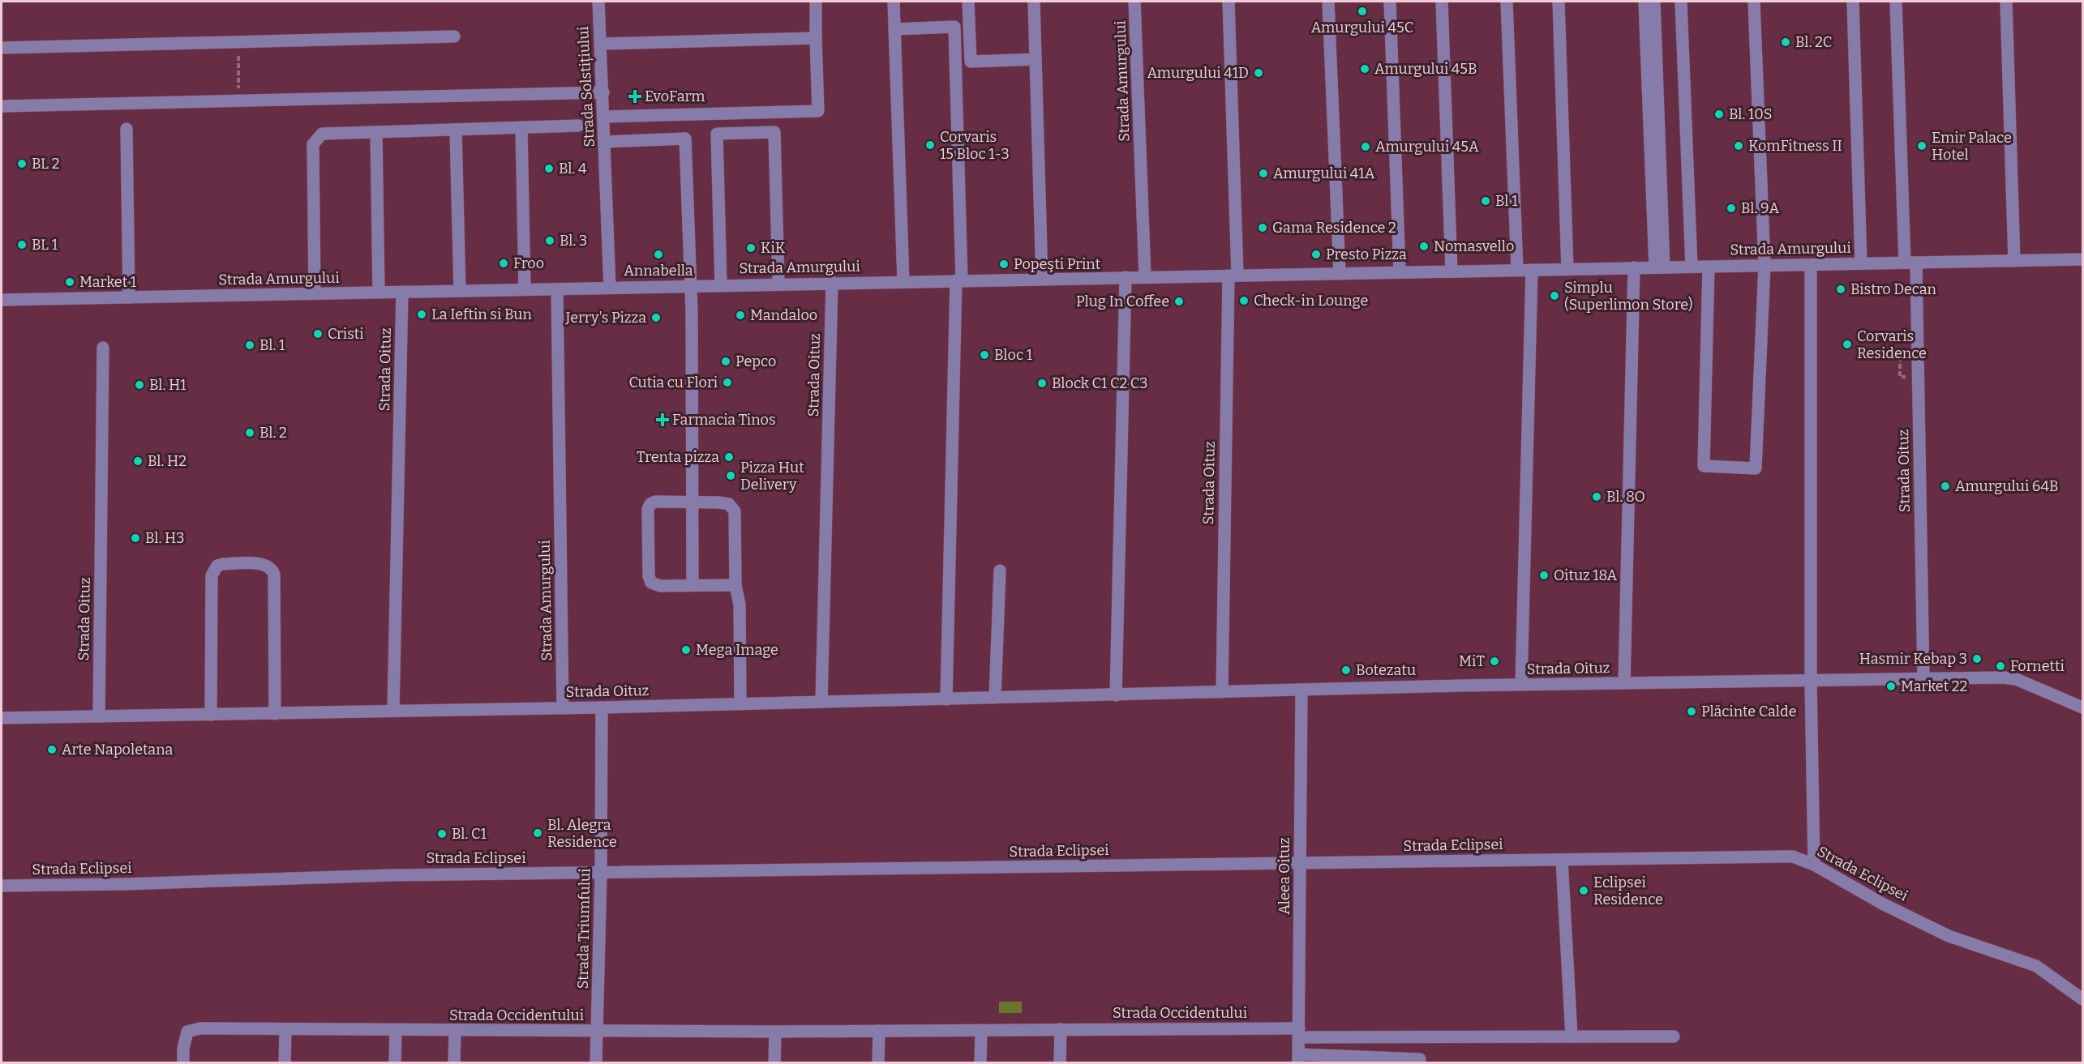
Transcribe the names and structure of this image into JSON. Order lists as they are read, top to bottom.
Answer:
{
  "streets": {
    "street": [
      "Strada Amurgului",
      "Strada Solstițiului",
      "Strada Oituz",
      "Strada Eclipsei",
      "Aleea Oituz",
      "Strada Triumfului",
      "Strada Occidentului"
    ]
  },
  "crossings": [
    ["Strada Amurgului", "Strada Solstițiului"],
    ["Strada Amurgului", "Strada Oituz"],
    ["Strada Oituz", "Aleea Oituz"],
    ["Strada Oituz", "Strada Triumfului"],
    ["Strada Eclipsei", "Aleea Oituz"],
    ["Strada Eclipsei", "Strada Triumfului"],
    ["Aleea Oituz", "Strada Occidentului"],
    ["Strada Triumfului", "Strada Occidentului"]
  ],
  "places": {
    "other": [
      "Amurgului 45C",
      "Bl. 2C",
      "Amurgului 45B",
      "Amurgului 41D",
      "Bl. 10S",
      "Corvaris 15 Bloc 1-3",
      "KomFitness II",
      "Emir Palace Hotel",
      "Amurgului 45A",
      "BL 2",
      "Bl. 4",
      "Amurgului 41A",
      "Bl 1",
      "Bl. 9A",
      "Gama Residence 2",
      "Bl. 3",
      "BL 1",
      "Nomasvello",
      "KiK",
      "Annabella",
      "Presto Pizza",
      "Froo",
      "Popeşti Print",
      "Market 1",
      "Bistro Decan",
      "Simplu (Superlimon Store)",
      "Check-in Lounge",
      "Plug In Coffee",
      "La Ieftin si Bun",
      "Mandaloo",
      "Jerry's Pizza",
      "Cristi",
      "Corvaris Residence",
      "Bl. 1",
      "Bloc 1",
      "Pepco",
      "Cutia cu Flori",
      "Block C1 C2 C3",
      "Bl. H1",
      "Bl. 2",
      "Trenta pizza",
      "Bl. H2",
      "Pizza Hut Delivery",
      "Amurgului 64B",
      "Bl. 8O",
      "Bl. H3",
      "Oituz 18A",
      "Mega Image",
      "Hasmir Kebap 3",
      "MiT",
      "Fornetti",
      "Botezatu",
      "Market 22",
      "Plăcinte Calde",
      "Arte Napoletana",
      "Bl. Alegra Residence",
      "Bl. C1",
      "Eclipsei Residence"
    ],
    "health": ["EvoFarm", "Farmacia Tinos"]
  }
}
